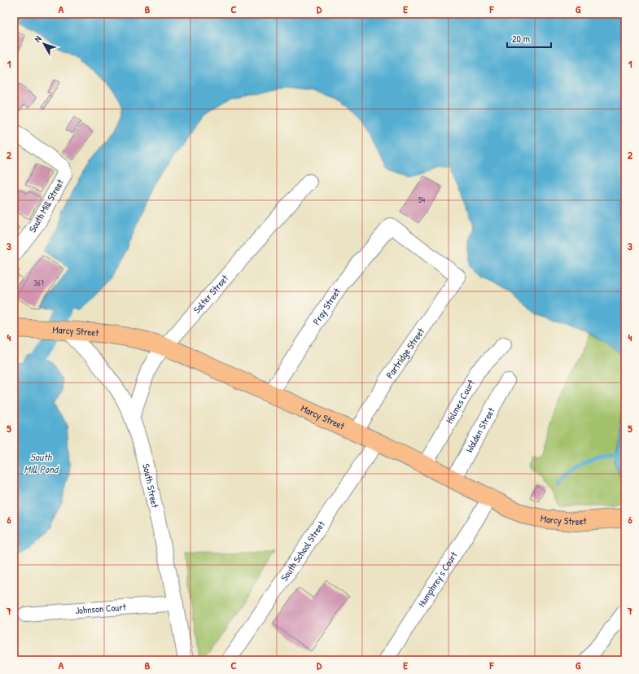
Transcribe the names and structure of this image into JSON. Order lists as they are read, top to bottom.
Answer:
{
  "streets": {
    "main road": ["Marcy Street"],
    "street": [
      "South Mill Street",
      "Salter Street",
      "Pray Street",
      "Partridge Street",
      "Holmes Court",
      "Walden Street",
      "South Street",
      "South School Street",
      "Humphrey's Court",
      "Johnson Court"
    ]
  },
  "crossings": [
    ["Salter Street", "Marcy Street"],
    ["Salter Street", "South Street"],
    ["Pray Street", "Marcy Street"],
    ["Pray Street", "Partridge Street"],
    ["Marcy Street", "Partridge Street"],
    ["Marcy Street", "Holmes Court"],
    ["Marcy Street", "Walden Street"],
    ["Marcy Street", "South Street"],
    ["Marcy Street", "South School Street"],
    ["Marcy Street", "Humphrey's Court"],
    ["South Street", "Johnson Court"]
  ],
  "water": ["South Mill Pond"],
  "house_numbers": ["54", "367"],
  "scale_bar": "20 m",
  "north": "top left",
  "grid": {
    "columns": [
      "A",
      "B",
      "C",
      "D",
      "E",
      "F",
      "G"
    ],
    "rows": [
      "1",
      "2",
      "3",
      "4",
      "5",
      "6",
      "7"
    ]
  }
}
